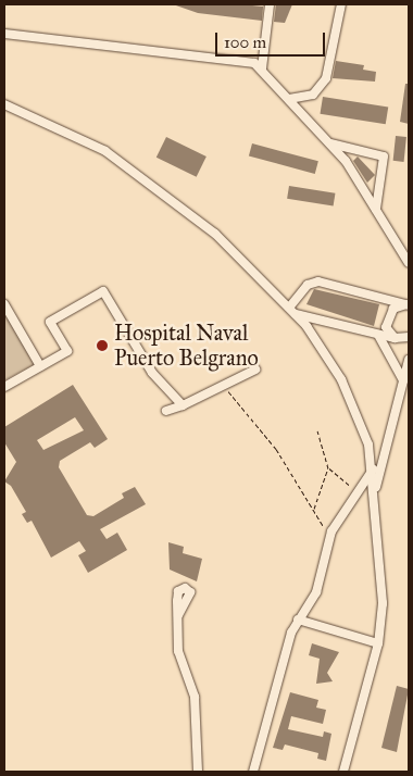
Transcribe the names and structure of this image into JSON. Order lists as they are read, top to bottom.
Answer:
{
  "places": ["Hospital Naval Puerto Belgrano"],
  "scale_bar": "100 m"
}
